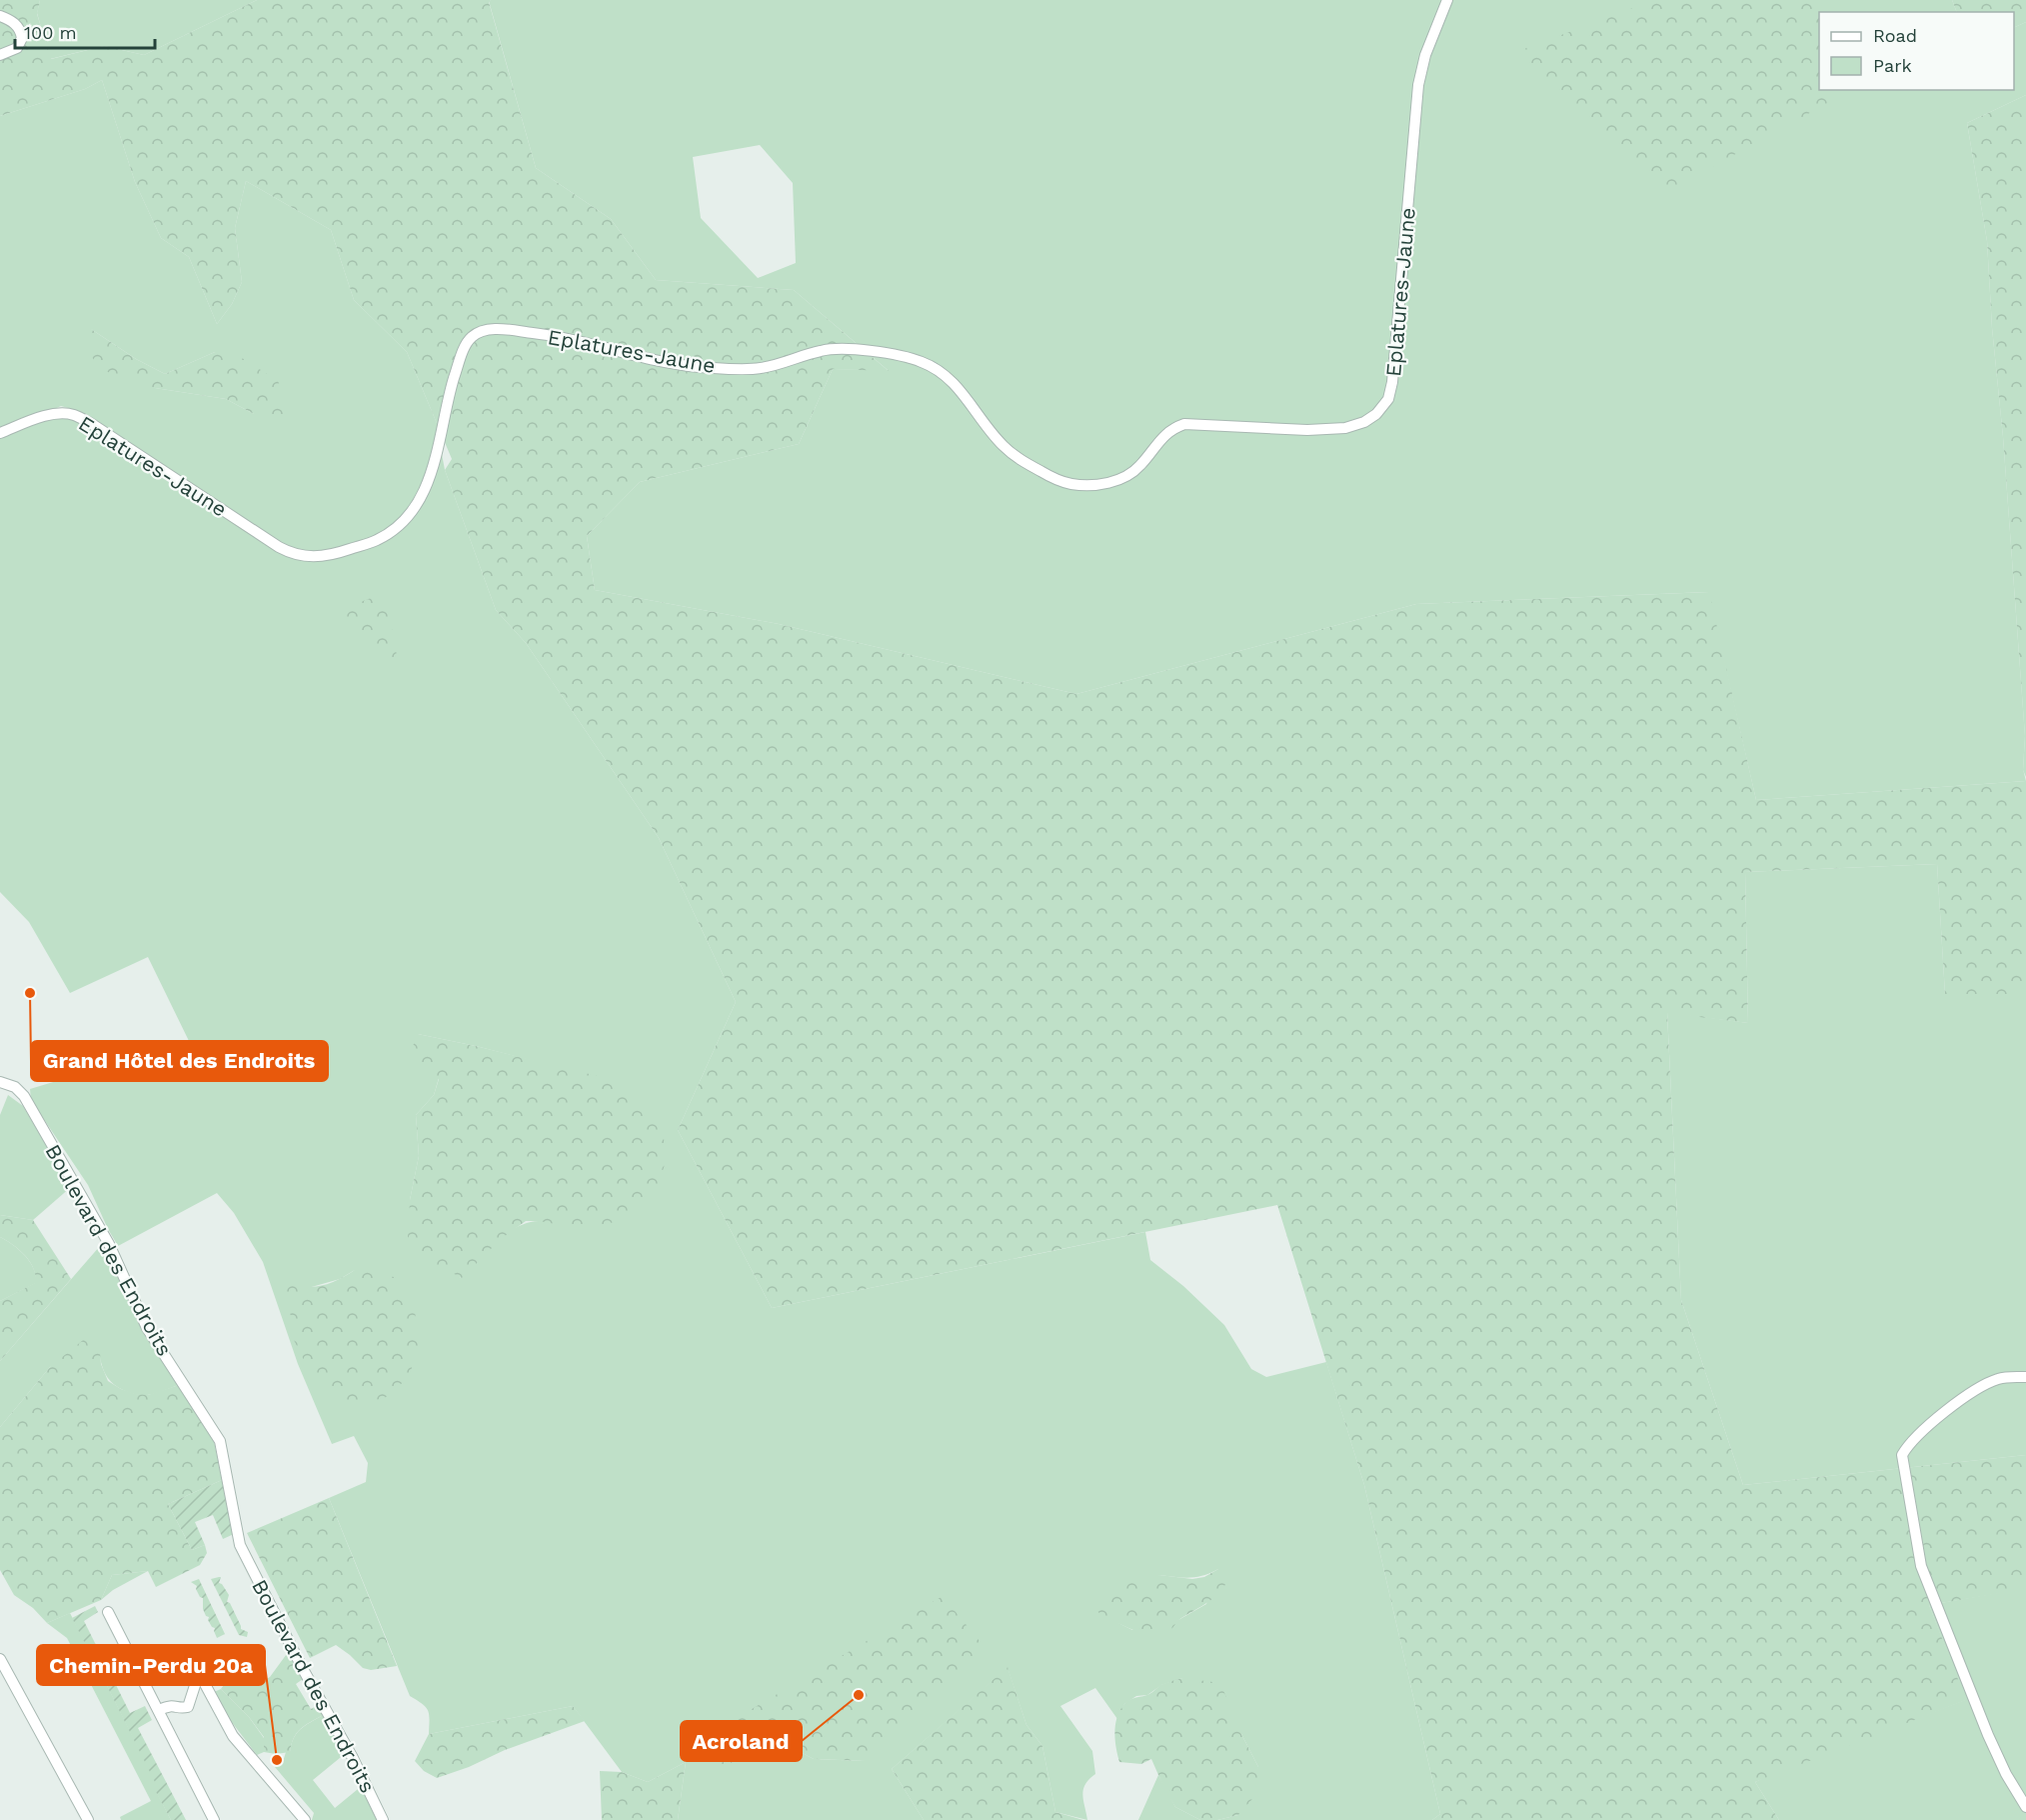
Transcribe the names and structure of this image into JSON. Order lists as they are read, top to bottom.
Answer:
{
  "streets": {
    "street": ["Eplatures-Jaune", "Boulevard des Endroits"]
  },
  "places": ["Grand Hôtel des Endroits", "Acroland", "Chemin-Perdu 20a"],
  "legend": ["Road", "Park"],
  "scale_bar": "100 m"
}
